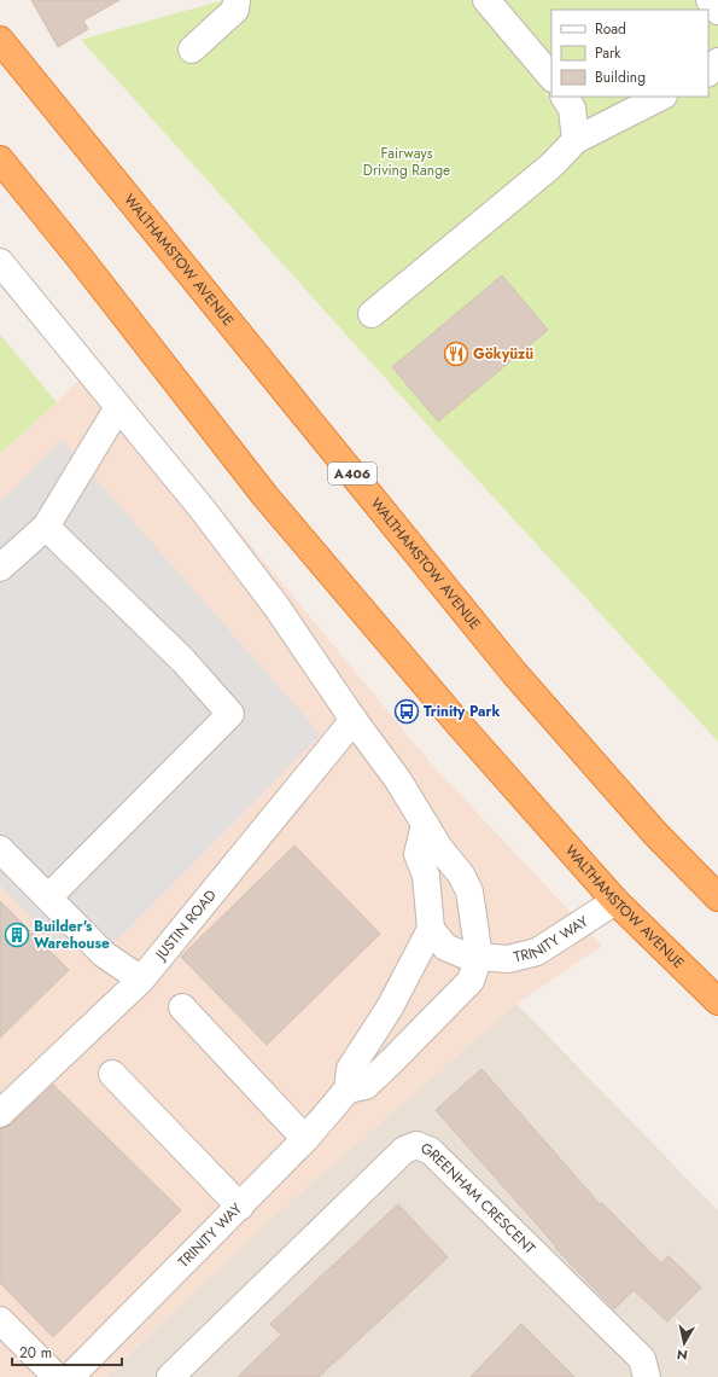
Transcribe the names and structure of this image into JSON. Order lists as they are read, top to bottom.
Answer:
{
  "streets": {
    "highway": ["WALTHAMSTOW AVENUE", "A406"],
    "street": ["JUSTIN ROAD", "TRINITY WAY", "GREENHAM CRESCENT"]
  },
  "crossings": [
    ["WALTHAMSTOW AVENUE", "TRINITY WAY"]
  ],
  "parks": ["Fairways Driving Range"],
  "places": {
    "restaurant": ["Gökyüzü"],
    "bus stop": ["Trinity Park"],
    "building": ["Builder's Warehouse"]
  },
  "legend": ["Road", "Park", "Building"],
  "scale_bar": "20 m",
  "north": "bottom"
}
